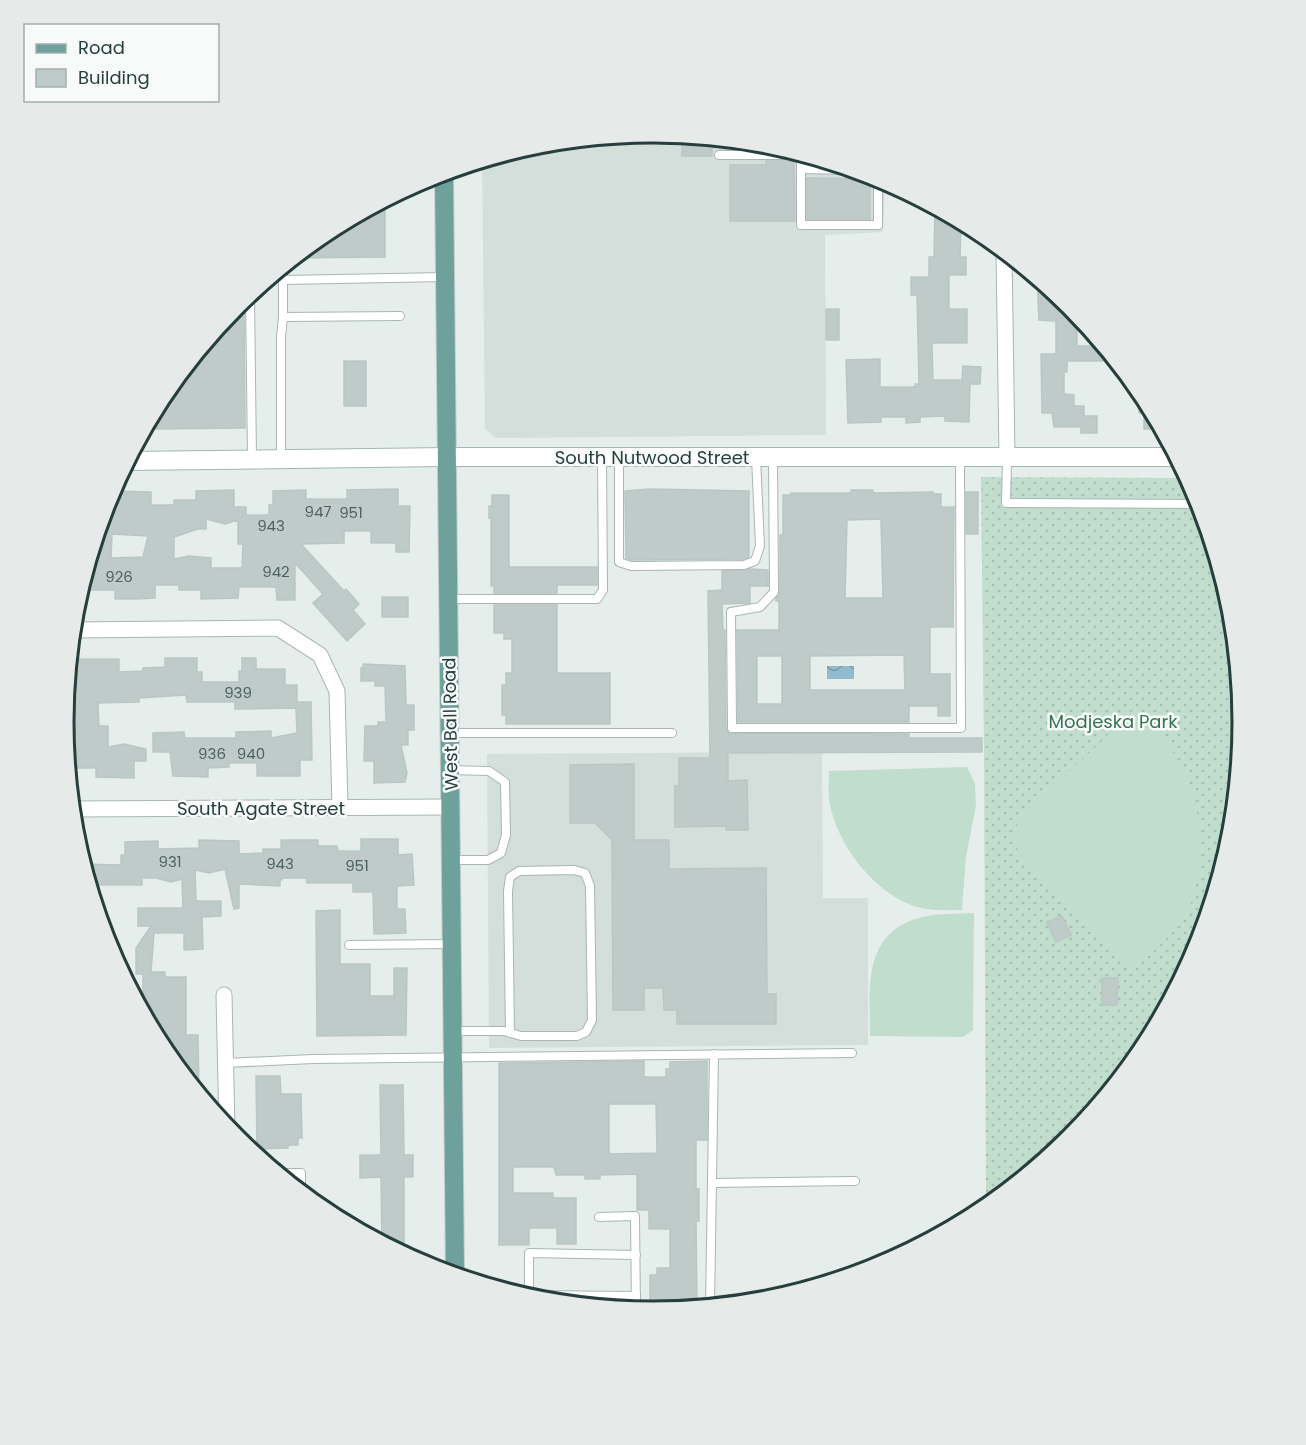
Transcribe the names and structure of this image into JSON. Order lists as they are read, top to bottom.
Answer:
{
  "streets": {
    "main road": ["West Ball Road"],
    "street": ["South Nutwood Street", "South Agate Street"]
  },
  "crossings": [
    ["South Nutwood Street", "West Ball Road"],
    ["West Ball Road", "South Agate Street"]
  ],
  "parks": ["Modjeska Park"],
  "house_numbers": [
    "947",
    "951",
    "943",
    "942",
    "926",
    "939",
    "936",
    "940",
    "931",
    "943",
    "951"
  ],
  "legend": ["Road", "Building"]
}
